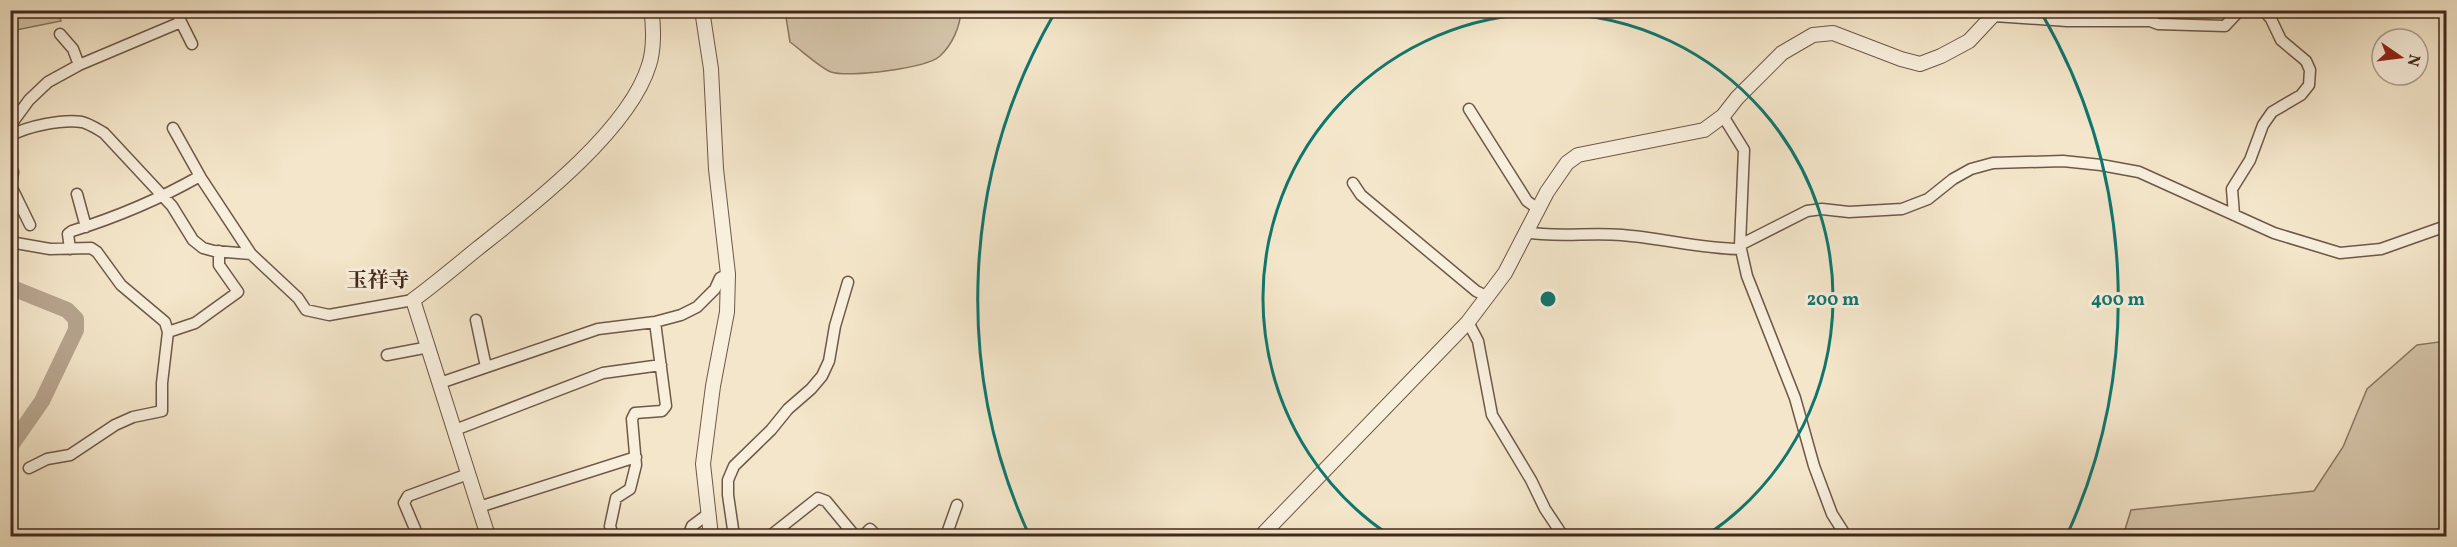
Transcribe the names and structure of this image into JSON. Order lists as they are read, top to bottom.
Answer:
{
  "districts": ["玉祥寺"],
  "north": "right",
  "rings": ["200 m", "400 m"]
}
